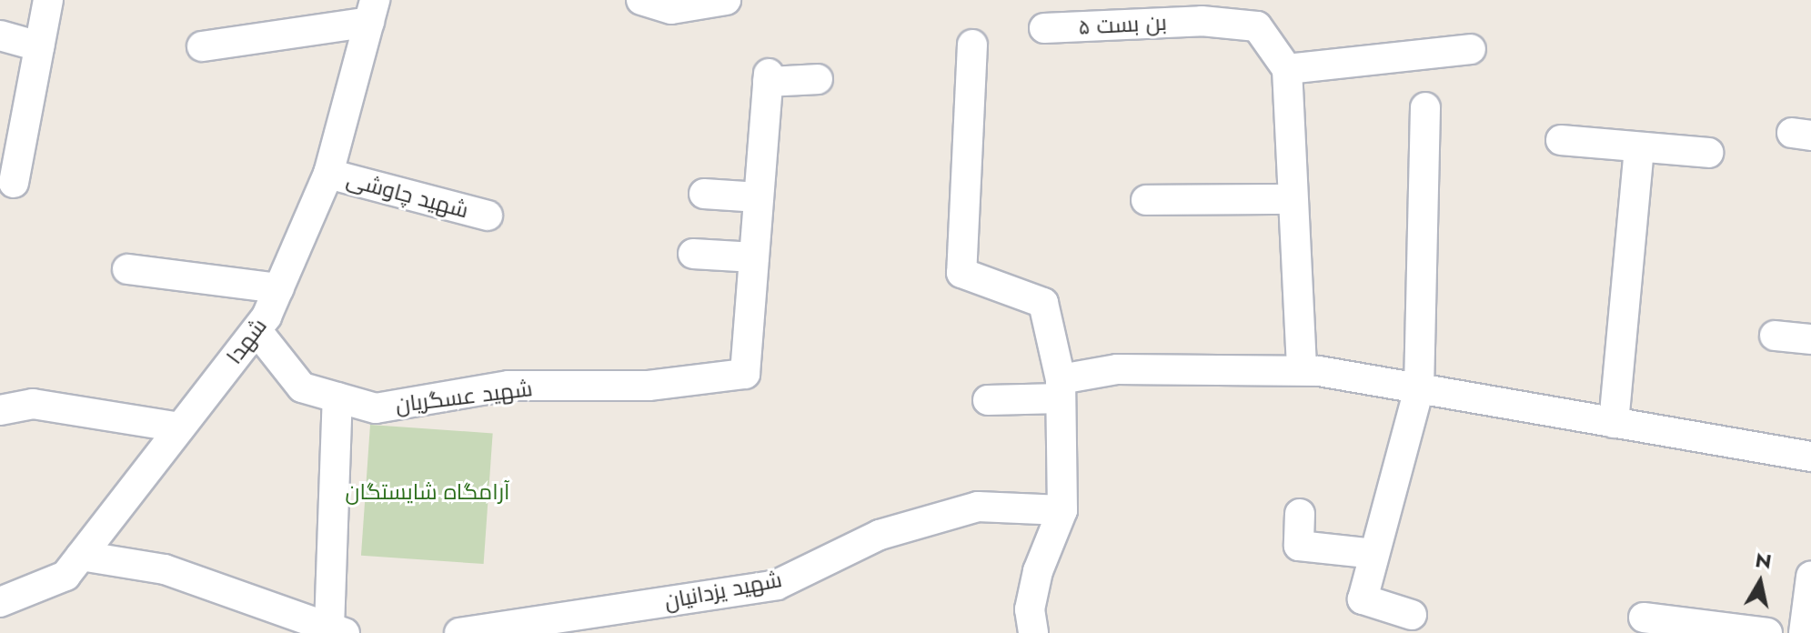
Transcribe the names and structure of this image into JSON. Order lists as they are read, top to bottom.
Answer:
{
  "streets": {
    "street": [
      "بن بست ۵",
      "شهید چاوشی",
      "شهدا",
      "شهید عسگریان",
      "شهید یزدانیان"
    ]
  },
  "crossings": [
    ["شهید چاوشی", "شهدا"],
    ["شهدا", "شهید عسگریان"]
  ],
  "parks": ["آرامگاه شایستگان"],
  "north": "top"
}
